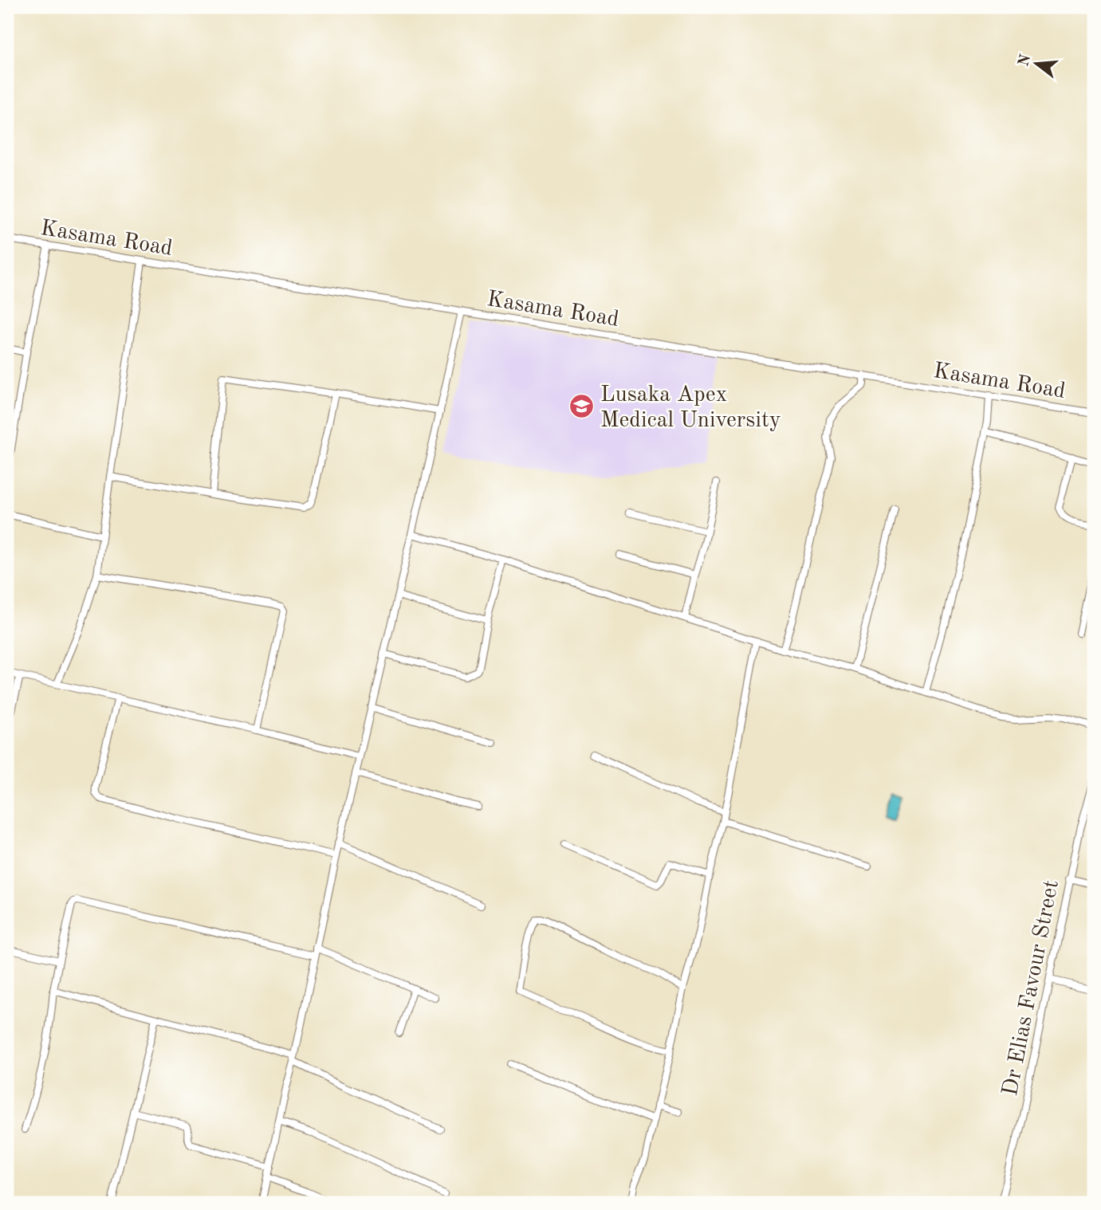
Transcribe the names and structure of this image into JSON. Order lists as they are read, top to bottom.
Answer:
{
  "streets": {
    "street": ["Kasama Road", "Dr Elias Favour Street"]
  },
  "places": {
    "school or university": ["Lusaka Apex Medical University"]
  },
  "north": "left"
}
